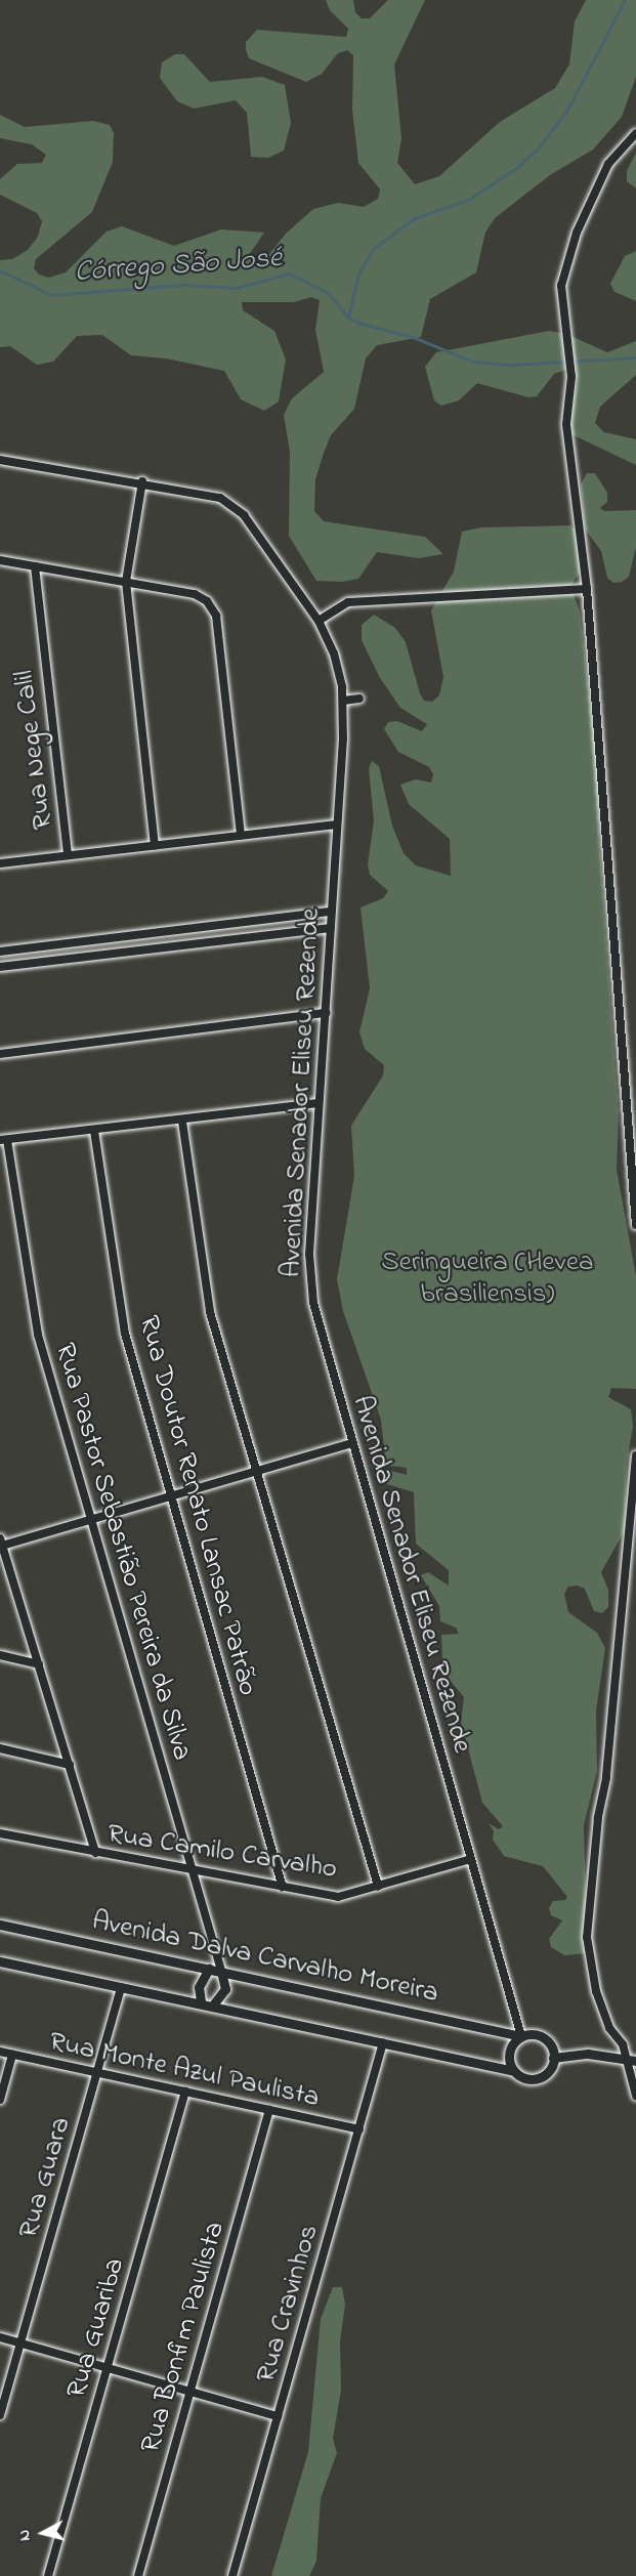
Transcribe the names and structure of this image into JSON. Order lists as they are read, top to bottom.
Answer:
{
  "streets": {
    "street": [
      "Rua Nege Calil",
      "Avenida Senador Eliseu Rezende",
      "Rua Doutor Renato Lansac Patrão",
      "Rua Pastor Sebastião Pereira da Silva",
      "Rua Camilo Carvalho",
      "Avenida Dalva Carvalho Moreira",
      "Rua Monte Azul Paulista",
      "Rua Guara",
      "Rua Cravinhos",
      "Rua Guariba",
      "Rua Bonfim Paulista"
    ]
  },
  "crossings": [
    ["Avenida Senador Eliseu Rezende", "Rua Camilo Carvalho"],
    ["Avenida Senador Eliseu Rezende", "Avenida Dalva Carvalho Moreira"],
    ["Rua Doutor Renato Lansac Patrão", "Rua Camilo Carvalho"],
    ["Rua Pastor Sebastião Pereira da Silva", "Rua Camilo Carvalho"],
    ["Rua Pastor Sebastião Pereira da Silva", "Avenida Dalva Carvalho Moreira"],
    ["Avenida Dalva Carvalho Moreira", "Rua Guara"],
    ["Avenida Dalva Carvalho Moreira", "Rua Cravinhos"],
    ["Rua Monte Azul Paulista", "Rua Guara"],
    ["Rua Monte Azul Paulista", "Rua Cravinhos"],
    ["Rua Monte Azul Paulista", "Rua Guariba"],
    ["Rua Monte Azul Paulista", "Rua Bonfim Paulista"]
  ],
  "water": ["Córrego São José"],
  "parks": ["Seringueira (Hevea brasiliensis)"],
  "north": "left"
}
